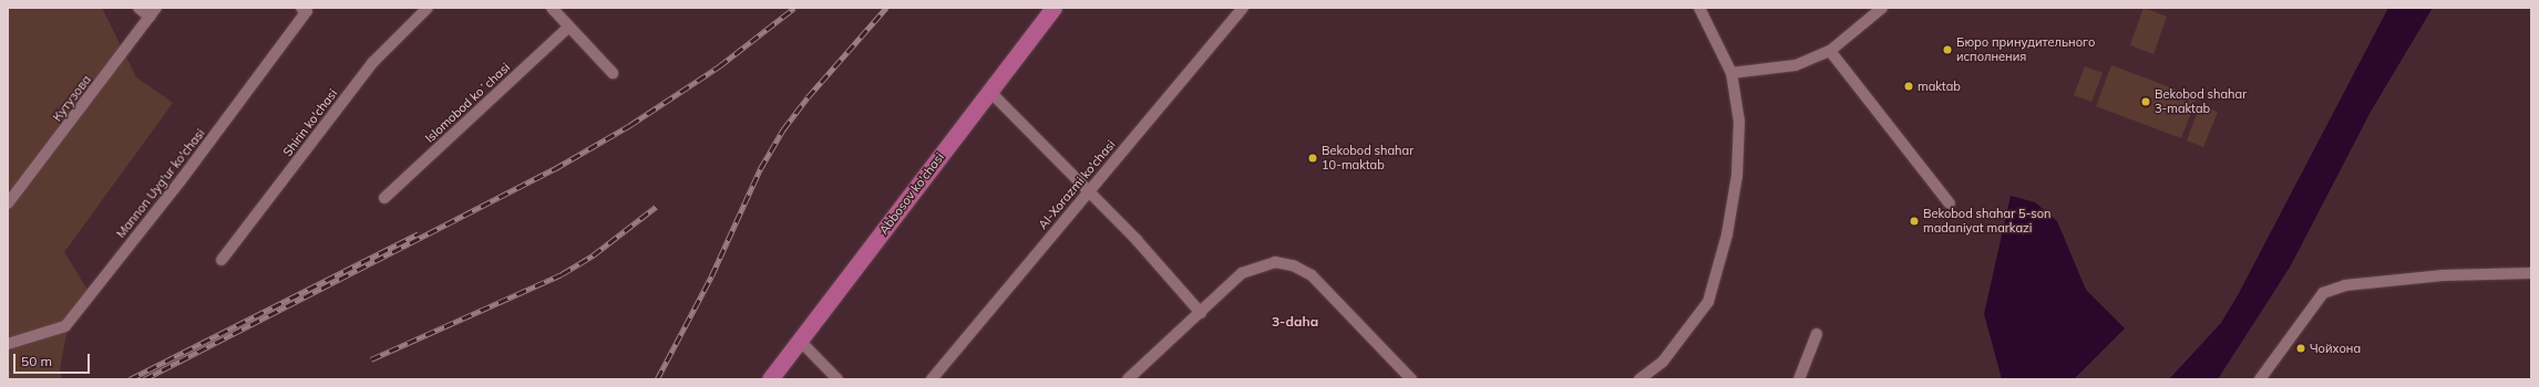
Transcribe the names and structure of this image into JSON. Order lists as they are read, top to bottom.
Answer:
{
  "streets": {
    "main road": ["Abbosov ko'chasi"],
    "street": [
      "Кутузова",
      "Islomobod koʻchasi",
      "Shirin ko'chasi",
      "Mannon Uyg'ur ko'chasi",
      "Al-Xorazmi ko'chasi"
    ]
  },
  "districts": ["3-daha"],
  "places": [
    "Бюро принудительного исполнения",
    "maktab",
    "Bekobod shahar 3-maktab",
    "Bekobod shahar 10-maktab",
    "Bekobod shahar 5-son madaniyat markazi",
    "Чойхона"
  ],
  "scale_bar": "50 m"
}
